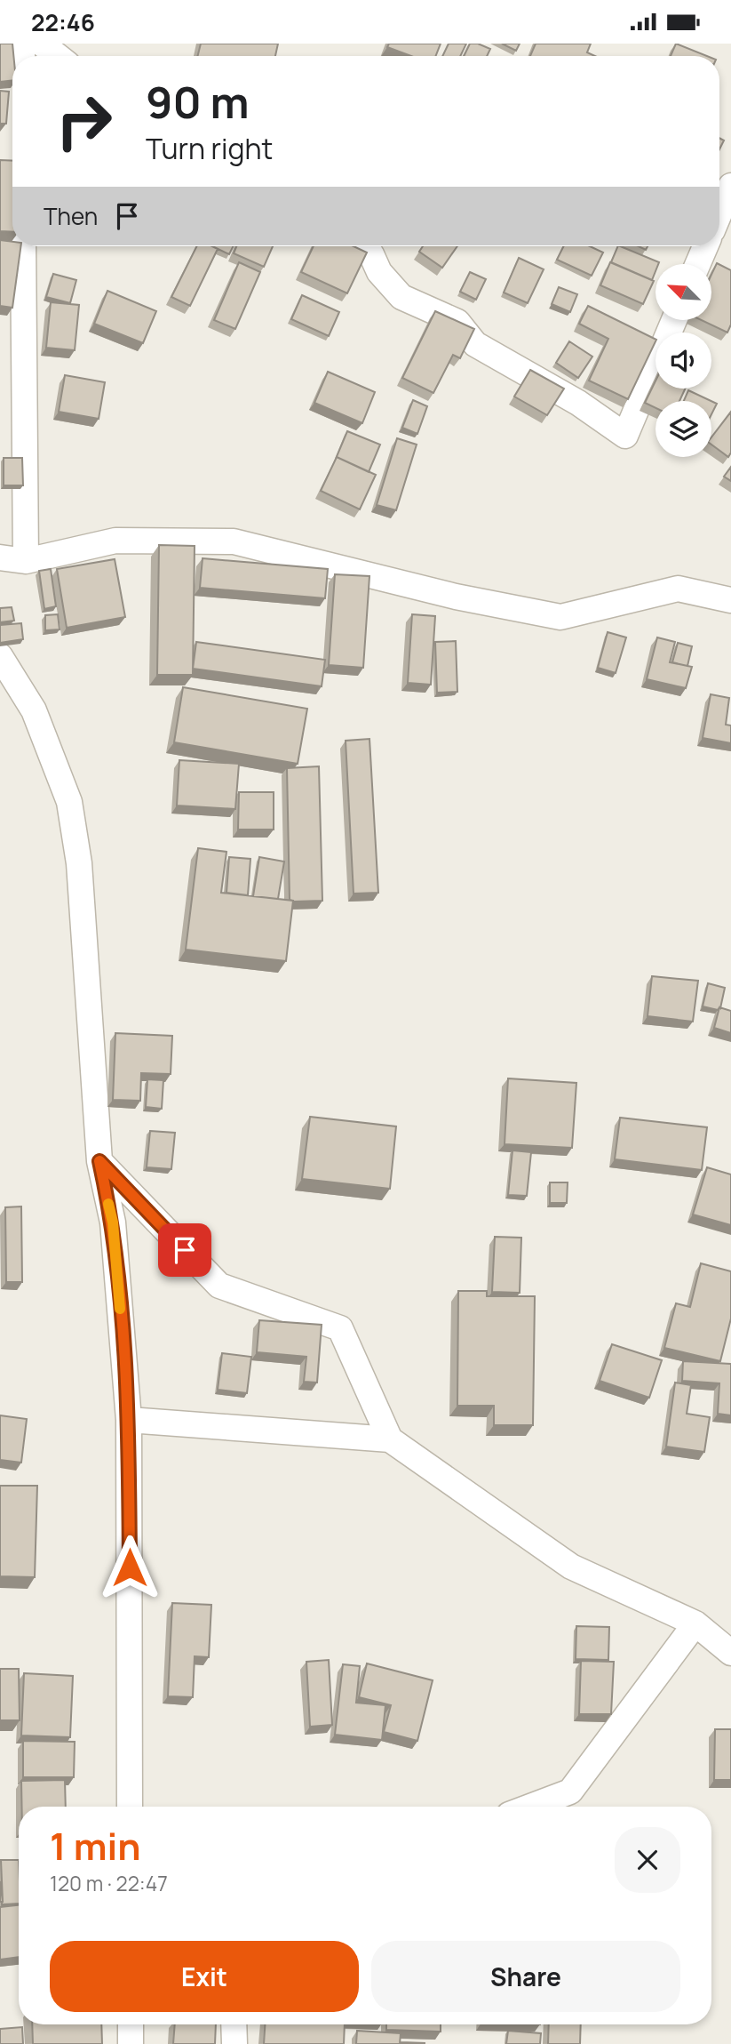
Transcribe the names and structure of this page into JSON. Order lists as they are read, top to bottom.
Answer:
{
  "north": "top left",
  "page": {
    "status": "22:46",
    "turn": ["90 m", "Turn right"],
    "then": "Then",
    "heading": ["1 min", "120 m · 22:47"],
    "buttons": ["Exit", "Share"]
  }
}
